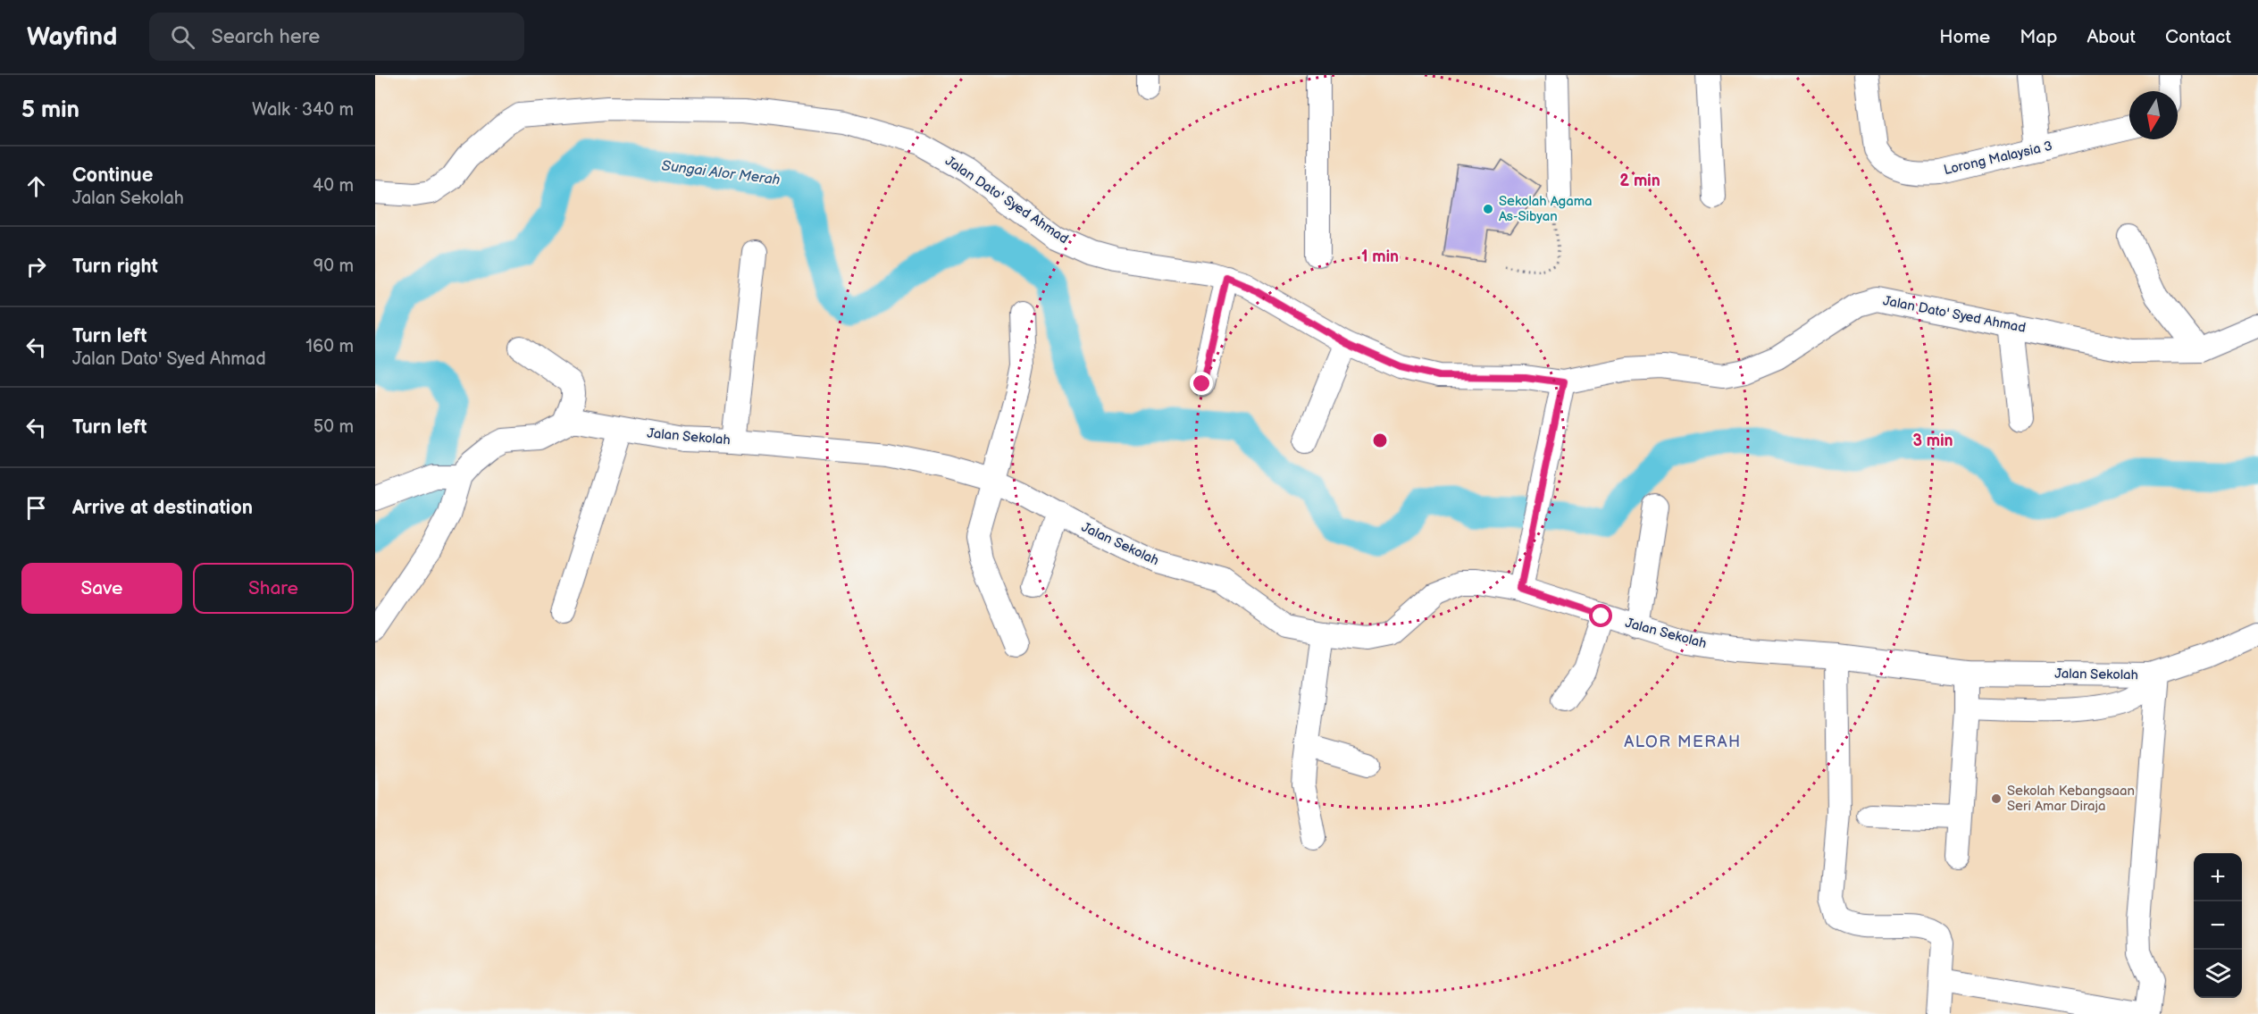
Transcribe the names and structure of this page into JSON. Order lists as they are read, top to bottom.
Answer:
{
  "streets": {
    "street": ["Lorong Malaysia 3", "Jalan Dato' Syed Ahmad", "Jalan Sekolah"]
  },
  "districts": ["ALOR MERAH"],
  "water": ["Sungai Alor Merah"],
  "places": ["Sekolah Agama As-Sibyan", "Sekolah Kebangsaan Seri Amar Diraja"],
  "north": "bottom",
  "page": {
    "header": "Wayfind",
    "search": "Search here",
    "nav": [
      "Home",
      "Map",
      "About",
      "Contact"
    ],
    "heading": ["5 min", "Walk · 340 m"],
    "list": [
      ["Continue", "Jalan Sekolah", "40 m"],
      ["Turn right", "90 m"],
      ["Turn left", "Jalan Dato' Syed Ahmad", "160 m"],
      ["Turn left", "50 m"],
      "Arrive at destination"
    ],
    "buttons": ["Save", "Share"],
    "map_buttons": ["+", "−"]
  },
  "rings": ["2 min", "1 min", "3 min"]
}
